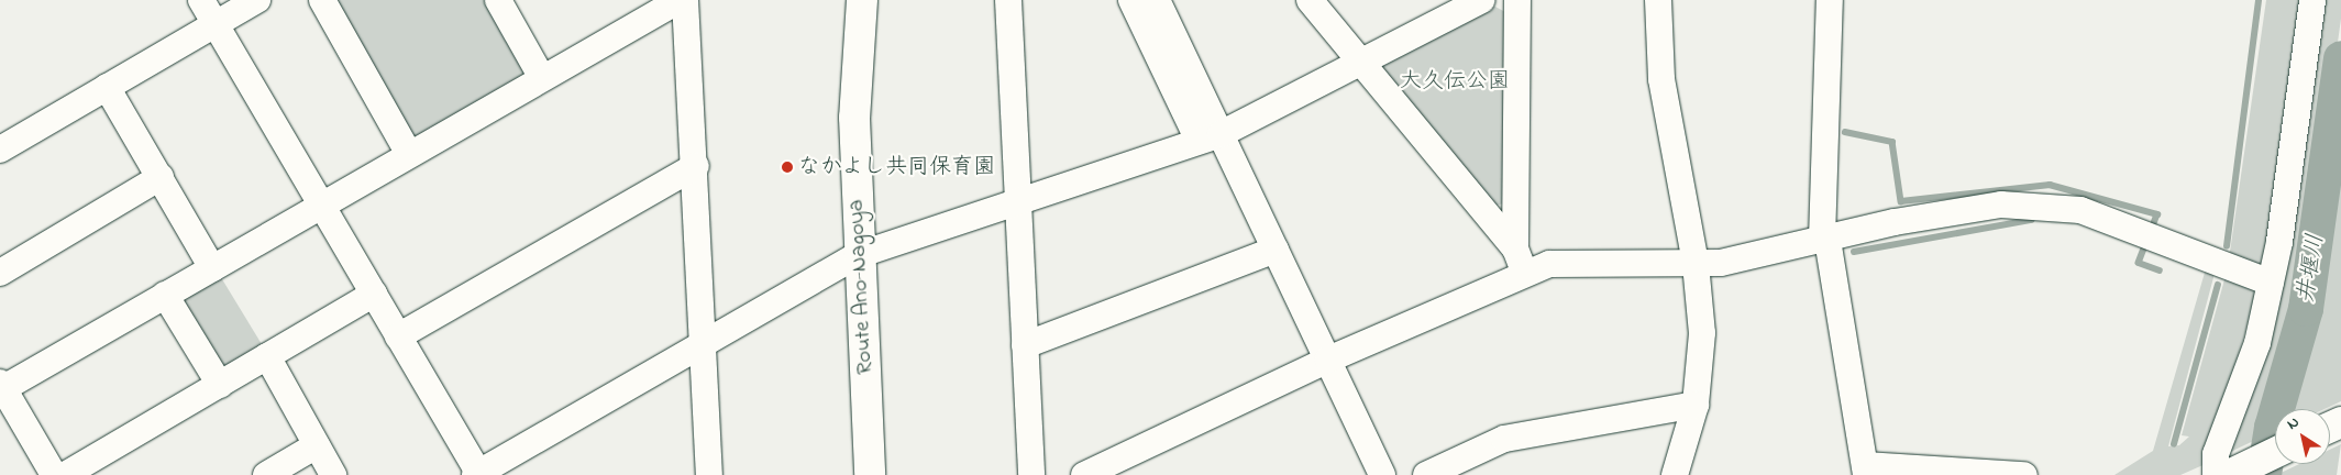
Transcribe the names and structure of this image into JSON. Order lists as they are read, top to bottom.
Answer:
{
  "streets": {
    "main road": ["Route Ano-Nagoya"]
  },
  "water": ["井堰川"],
  "parks": ["大久伝公園"],
  "places": ["なかよし共同保育園"],
  "north": "top left"
}
